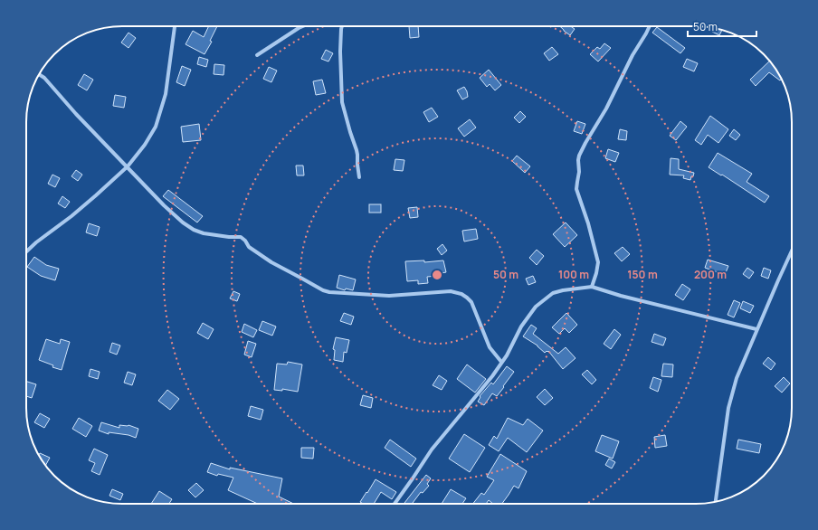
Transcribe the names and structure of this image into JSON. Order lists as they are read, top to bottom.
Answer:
{
  "scale_bar": "50 m",
  "rings": [
    "50 m",
    "100 m",
    "150 m",
    "200 m"
  ]
}
